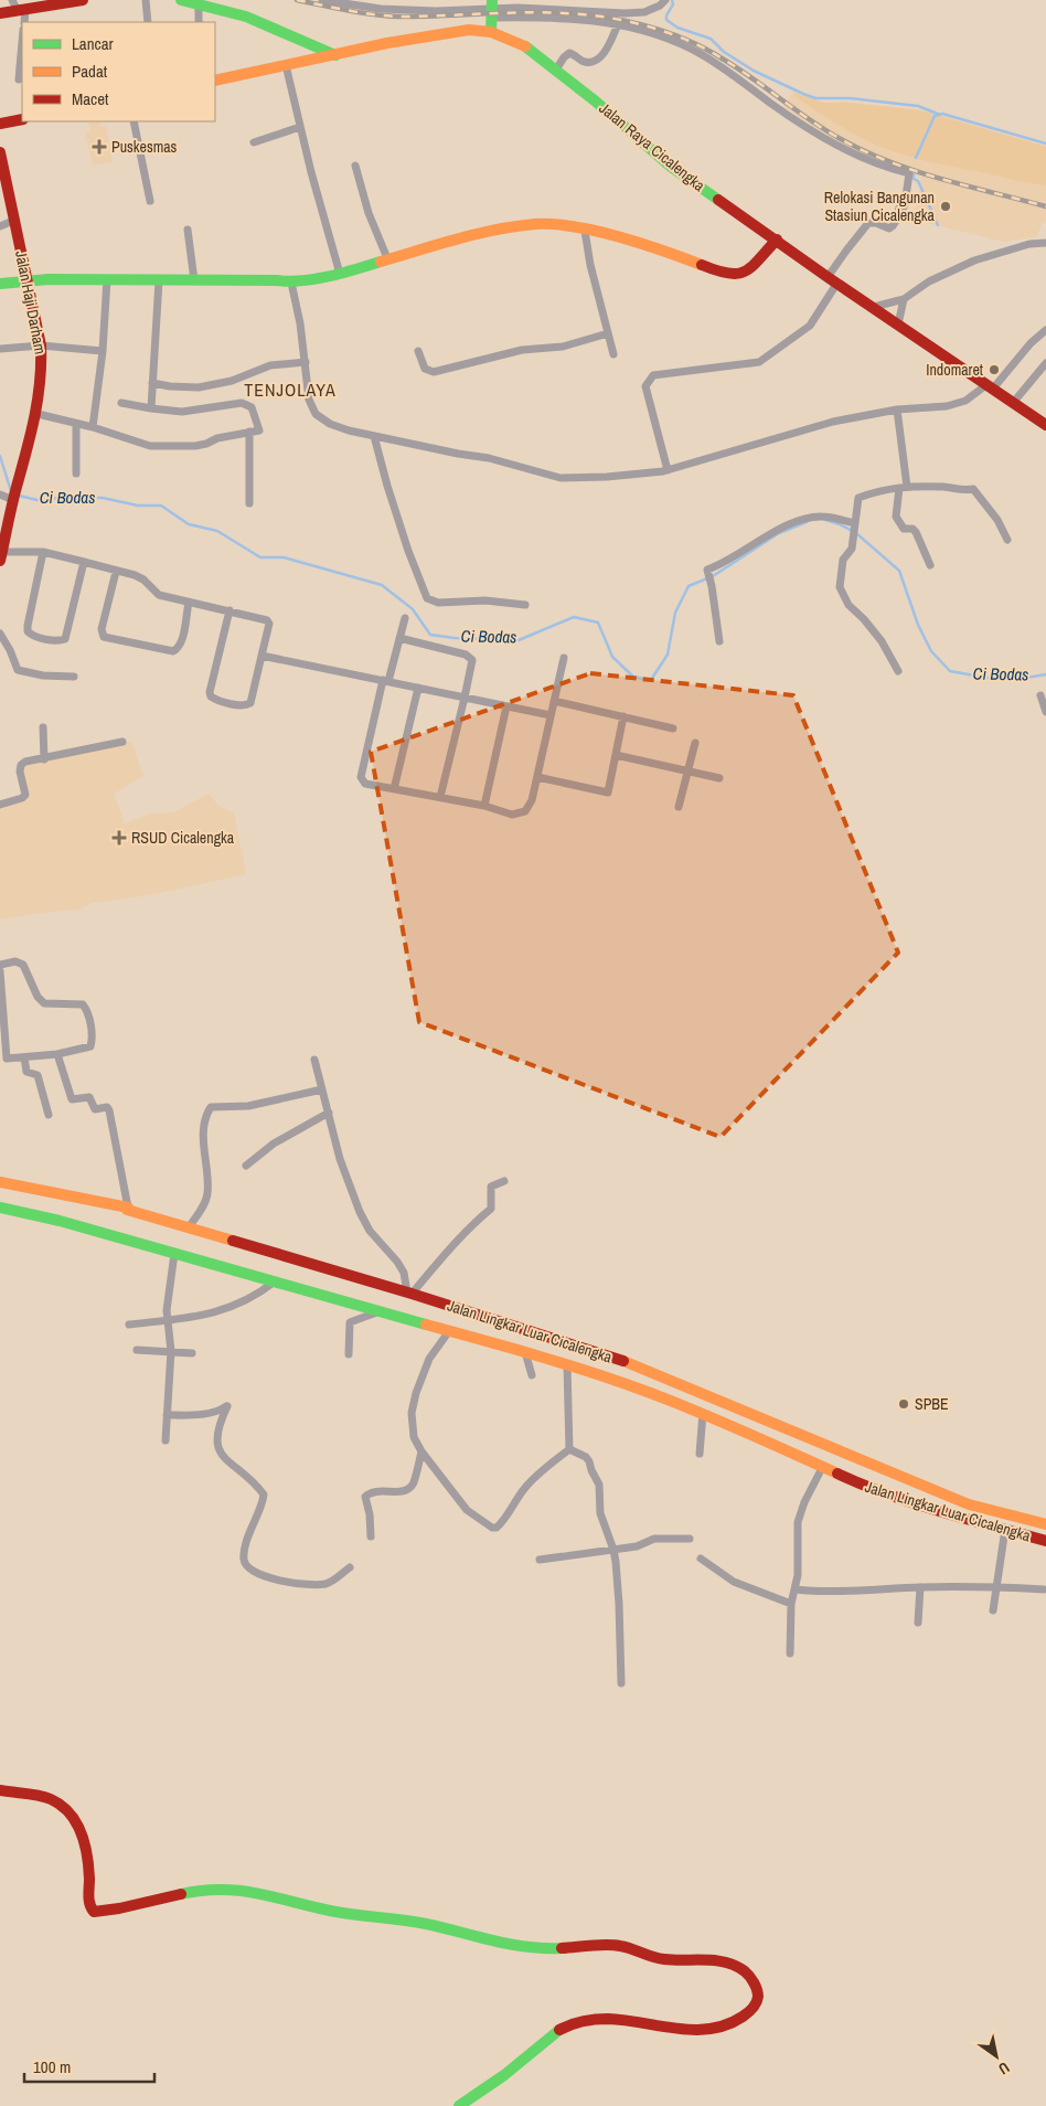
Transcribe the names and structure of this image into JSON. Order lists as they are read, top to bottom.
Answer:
{
  "streets": {
    "main road": ["Jalan Raya Cicalengka", "Jalan Haji Darham", "Jalan Lingkar Luar Cicalengka"]
  },
  "districts": ["TENJOLAYA"],
  "water": ["Ci Bodas"],
  "places": {
    "health": ["Puskesmas", "RSUD Cicalengka"],
    "other": ["Relokasi Bangunan Stasiun Cicalengka", "Indomaret", "SPBE"]
  },
  "legend": ["Lancar", "Padat", "Macet"],
  "scale_bar": "100 m",
  "north": "bottom right"
}
